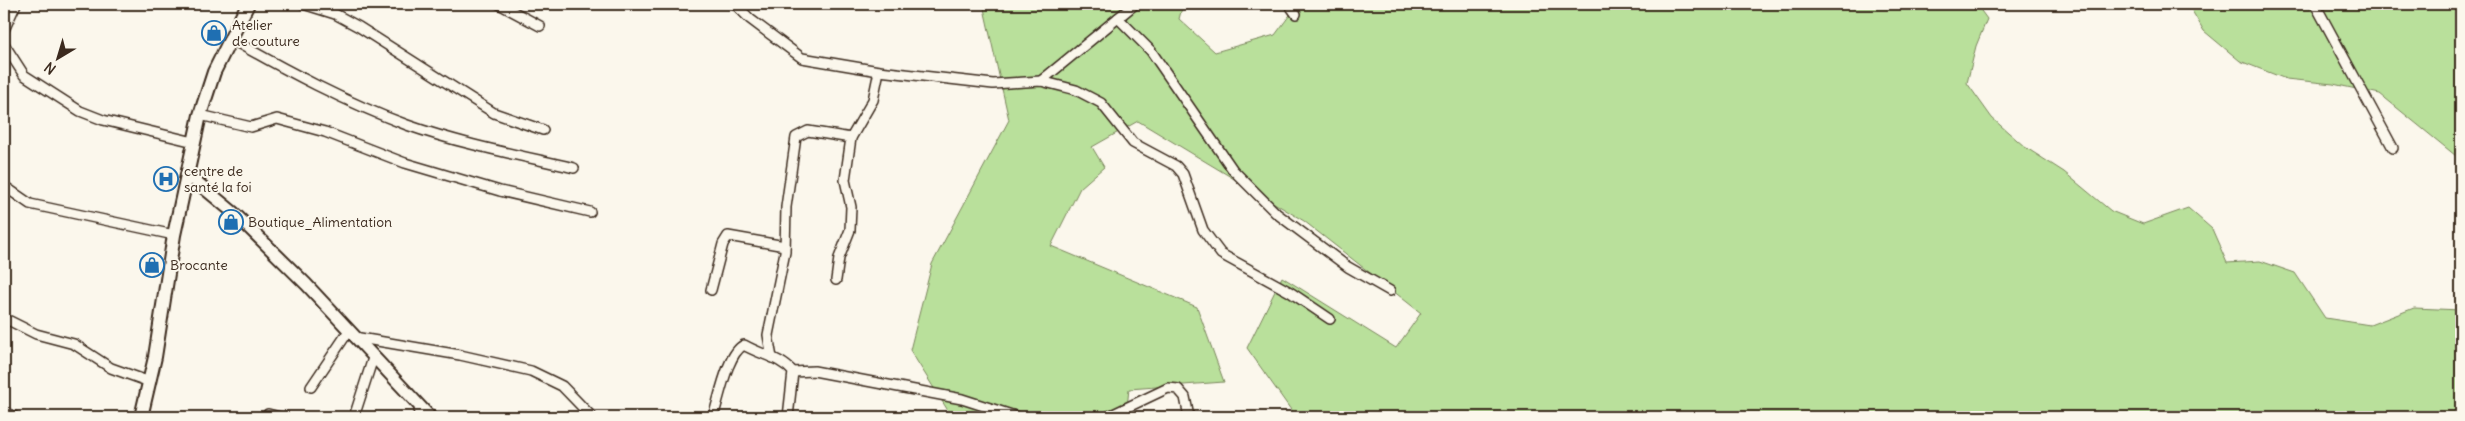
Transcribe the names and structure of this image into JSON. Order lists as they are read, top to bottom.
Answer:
{
  "places": {
    "shop": ["Atelier de couture", "Boutique_Alimentation", "Brocante"],
    "hospital": ["centre de santé la foi"]
  },
  "north": "bottom left"
}
